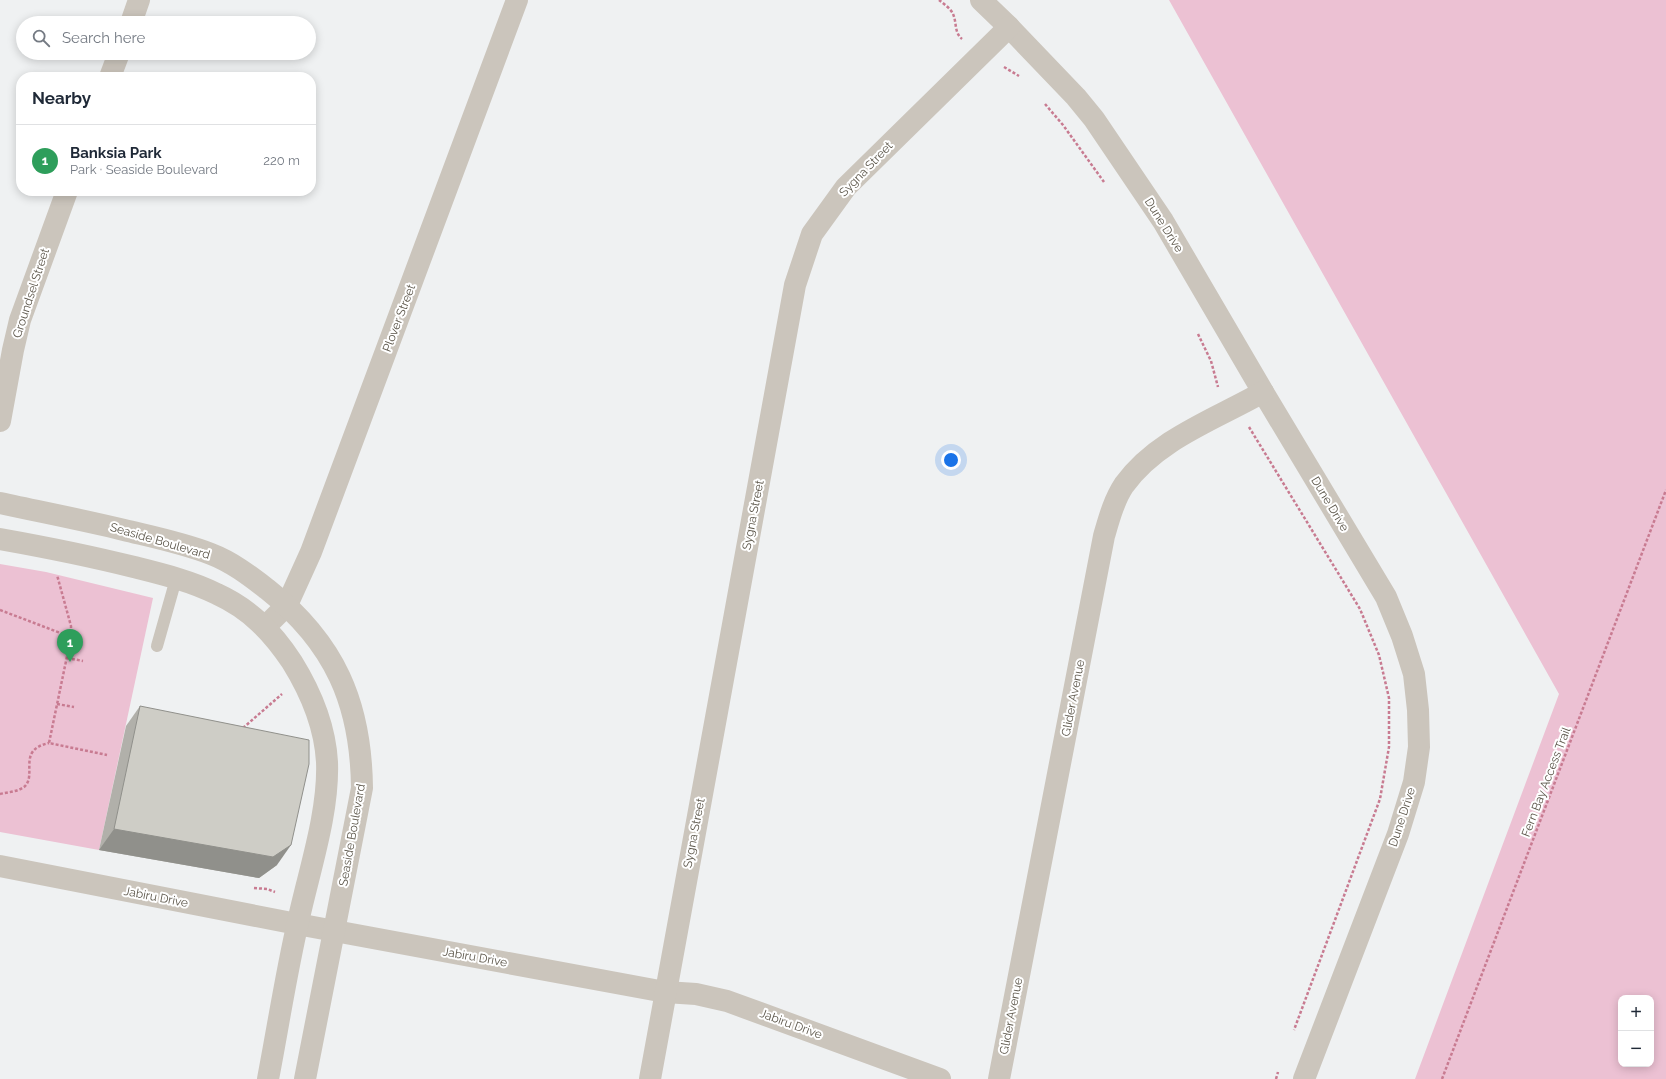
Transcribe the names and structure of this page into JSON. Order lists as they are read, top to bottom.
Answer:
{
  "streets": {
    "street": [
      "Sygna Street",
      "Dune Drive",
      "Groundsel Street",
      "Plover Street",
      "Seaside Boulevard",
      "Glider Avenue",
      "Jabiru Drive"
    ],
    "path": ["Fern Bay Access Trail"]
  },
  "crossings": [
    ["Sygna Street", "Dune Drive"],
    ["Sygna Street", "Jabiru Drive"],
    ["Dune Drive", "Glider Avenue"],
    ["Plover Street", "Seaside Boulevard"],
    ["Seaside Boulevard", "Jabiru Drive"]
  ],
  "page": {
    "search": "Search here",
    "heading": "Nearby",
    "list": [
      {
        "mark": "1",
        "name": "Banksia Park",
        "note": "Park · Seaside Boulevard",
        "value": "220 m"
      }
    ],
    "pins": "1",
    "map_buttons": ["+", "−"]
  }
}
